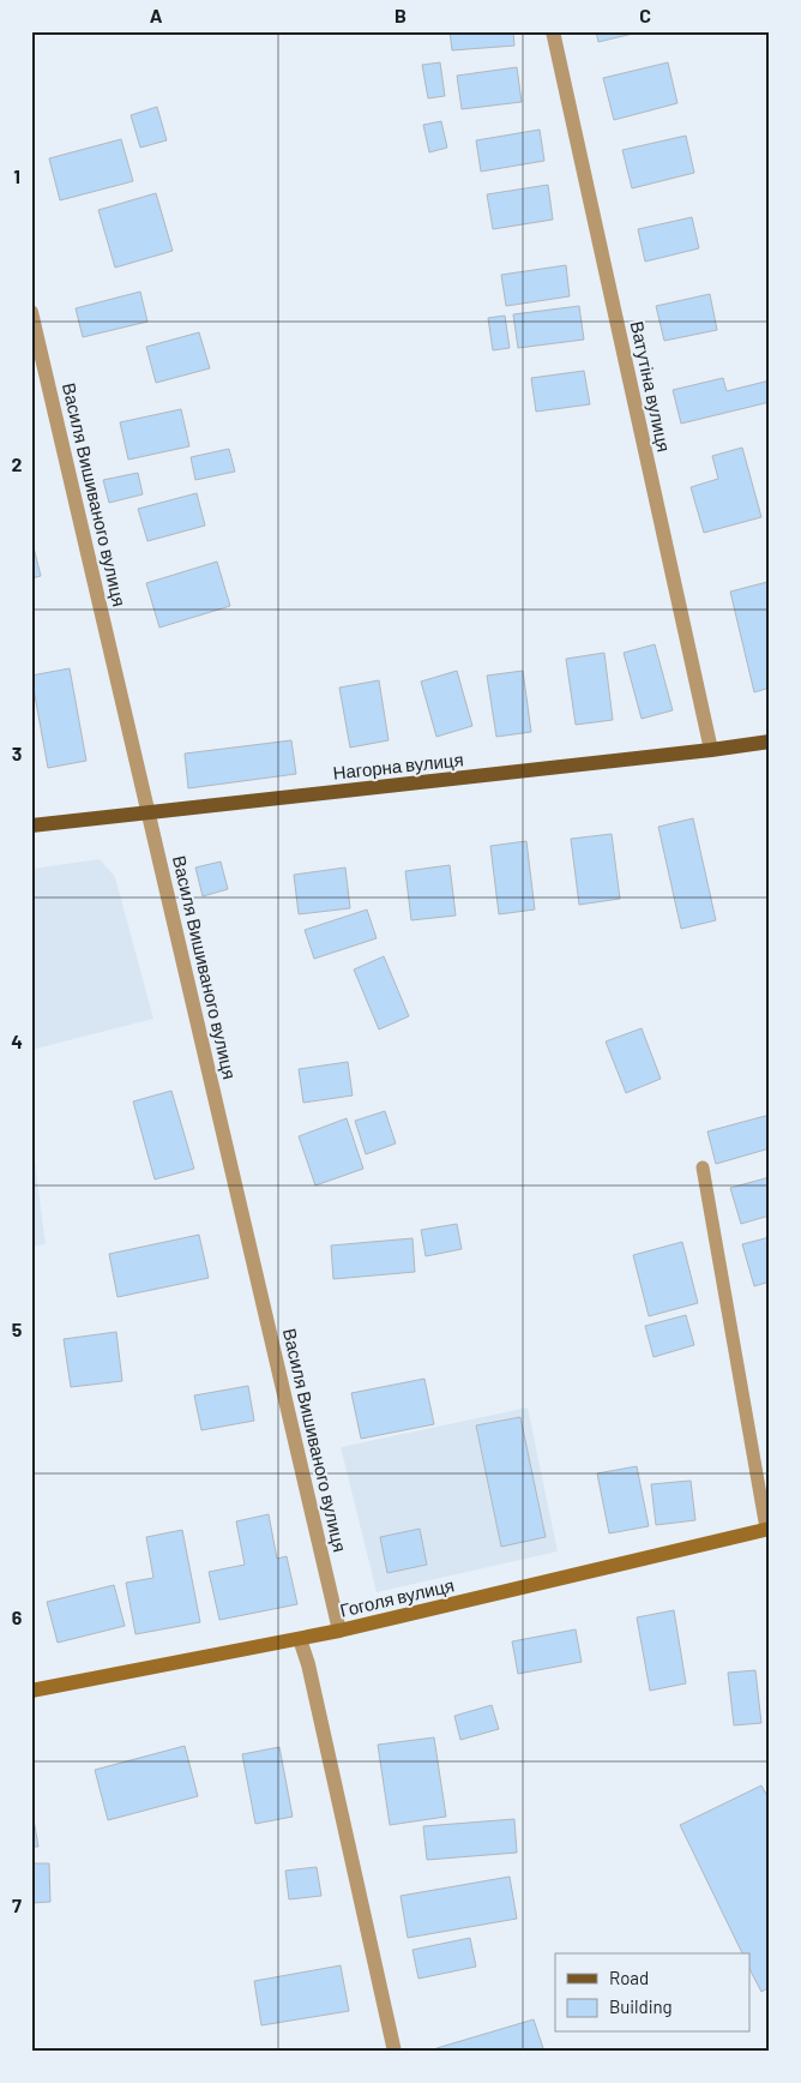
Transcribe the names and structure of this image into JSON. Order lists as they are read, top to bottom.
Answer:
{
  "streets": {
    "main road": ["Нагорна вулиця", "Гоголя вулиця"],
    "street": ["Ватутіна вулиця", "Василя Вишиваного вулиця"]
  },
  "crossings": [
    ["Ватутіна вулиця", "Нагорна вулиця"],
    ["Василя Вишиваного вулиця", "Нагорна вулиця"],
    ["Василя Вишиваного вулиця", "Гоголя вулиця"]
  ],
  "legend": ["Road", "Building"],
  "grid": {
    "columns": ["A", "B", "C"],
    "rows": [
      "1",
      "2",
      "3",
      "4",
      "5",
      "6",
      "7"
    ]
  }
}
